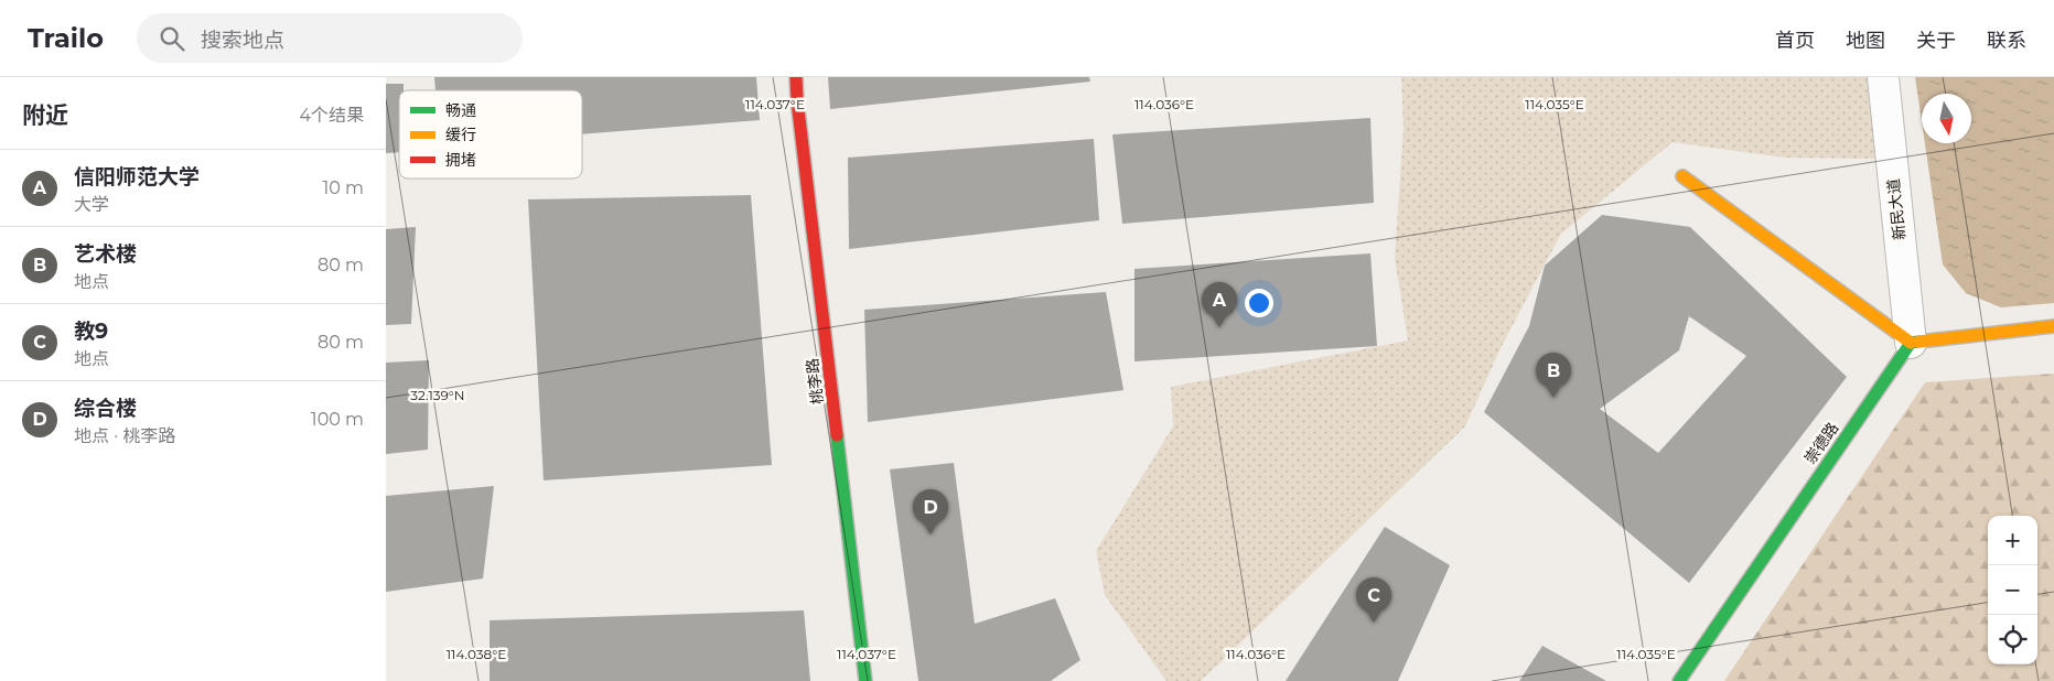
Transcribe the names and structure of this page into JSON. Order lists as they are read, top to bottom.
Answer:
{
  "streets": {
    "street": ["新民大道", "桃李路", "崇德路"]
  },
  "crossings": [
    ["新民大道", "崇德路"]
  ],
  "legend": ["畅通", "缓行", "拥堵"],
  "north": "bottom",
  "page": {
    "header": "Trailo",
    "search": "搜索地点",
    "nav": [
      "首页",
      "地图",
      "关于",
      "联系"
    ],
    "heading": ["附近", "4个结果"],
    "list": [
      {
        "mark": "A",
        "name": "信阳师范大学",
        "note": "大学",
        "value": "10 m"
      },
      {
        "mark": "B",
        "name": "艺术楼",
        "note": "地点",
        "value": "80 m"
      },
      {
        "mark": "C",
        "name": "教9",
        "note": "地点",
        "value": "80 m"
      },
      {
        "mark": "D",
        "name": "综合楼",
        "note": "地点 · 桃李路",
        "value": "100 m"
      }
    ],
    "pins": [
      "A",
      "B",
      "D",
      "C"
    ],
    "map_buttons": ["+", "−"]
  },
  "coordinates": [
    "114.037°E",
    "114.036°E",
    "114.035°E",
    "32.139°N",
    "114.038°E"
  ]
}
